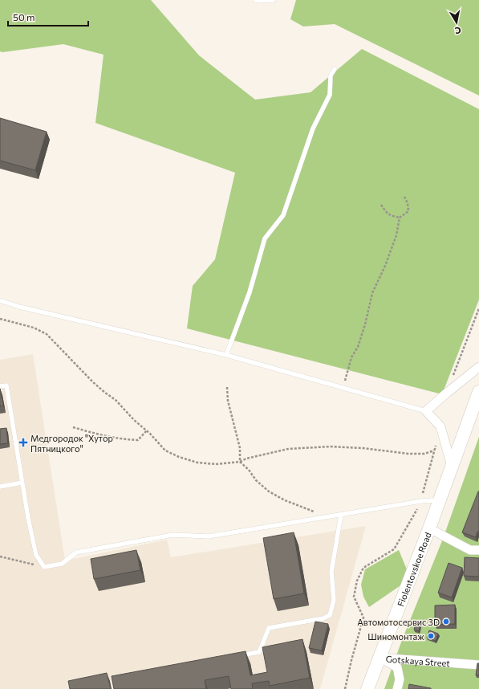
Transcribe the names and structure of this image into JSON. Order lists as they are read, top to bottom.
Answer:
{
  "streets": {
    "main road": ["Fiolentovskoe Road"],
    "street": ["Gotskaya Street"]
  },
  "crossings": [
    ["Fiolentovskoe Road", "Gotskaya Street"]
  ],
  "places": {
    "health": ["Медгородок \"Хутор Пятницкого\""],
    "other": ["Автомотосервис 3D", "Шиномонтаж"]
  },
  "scale_bar": "50 m",
  "north": "bottom"
}
